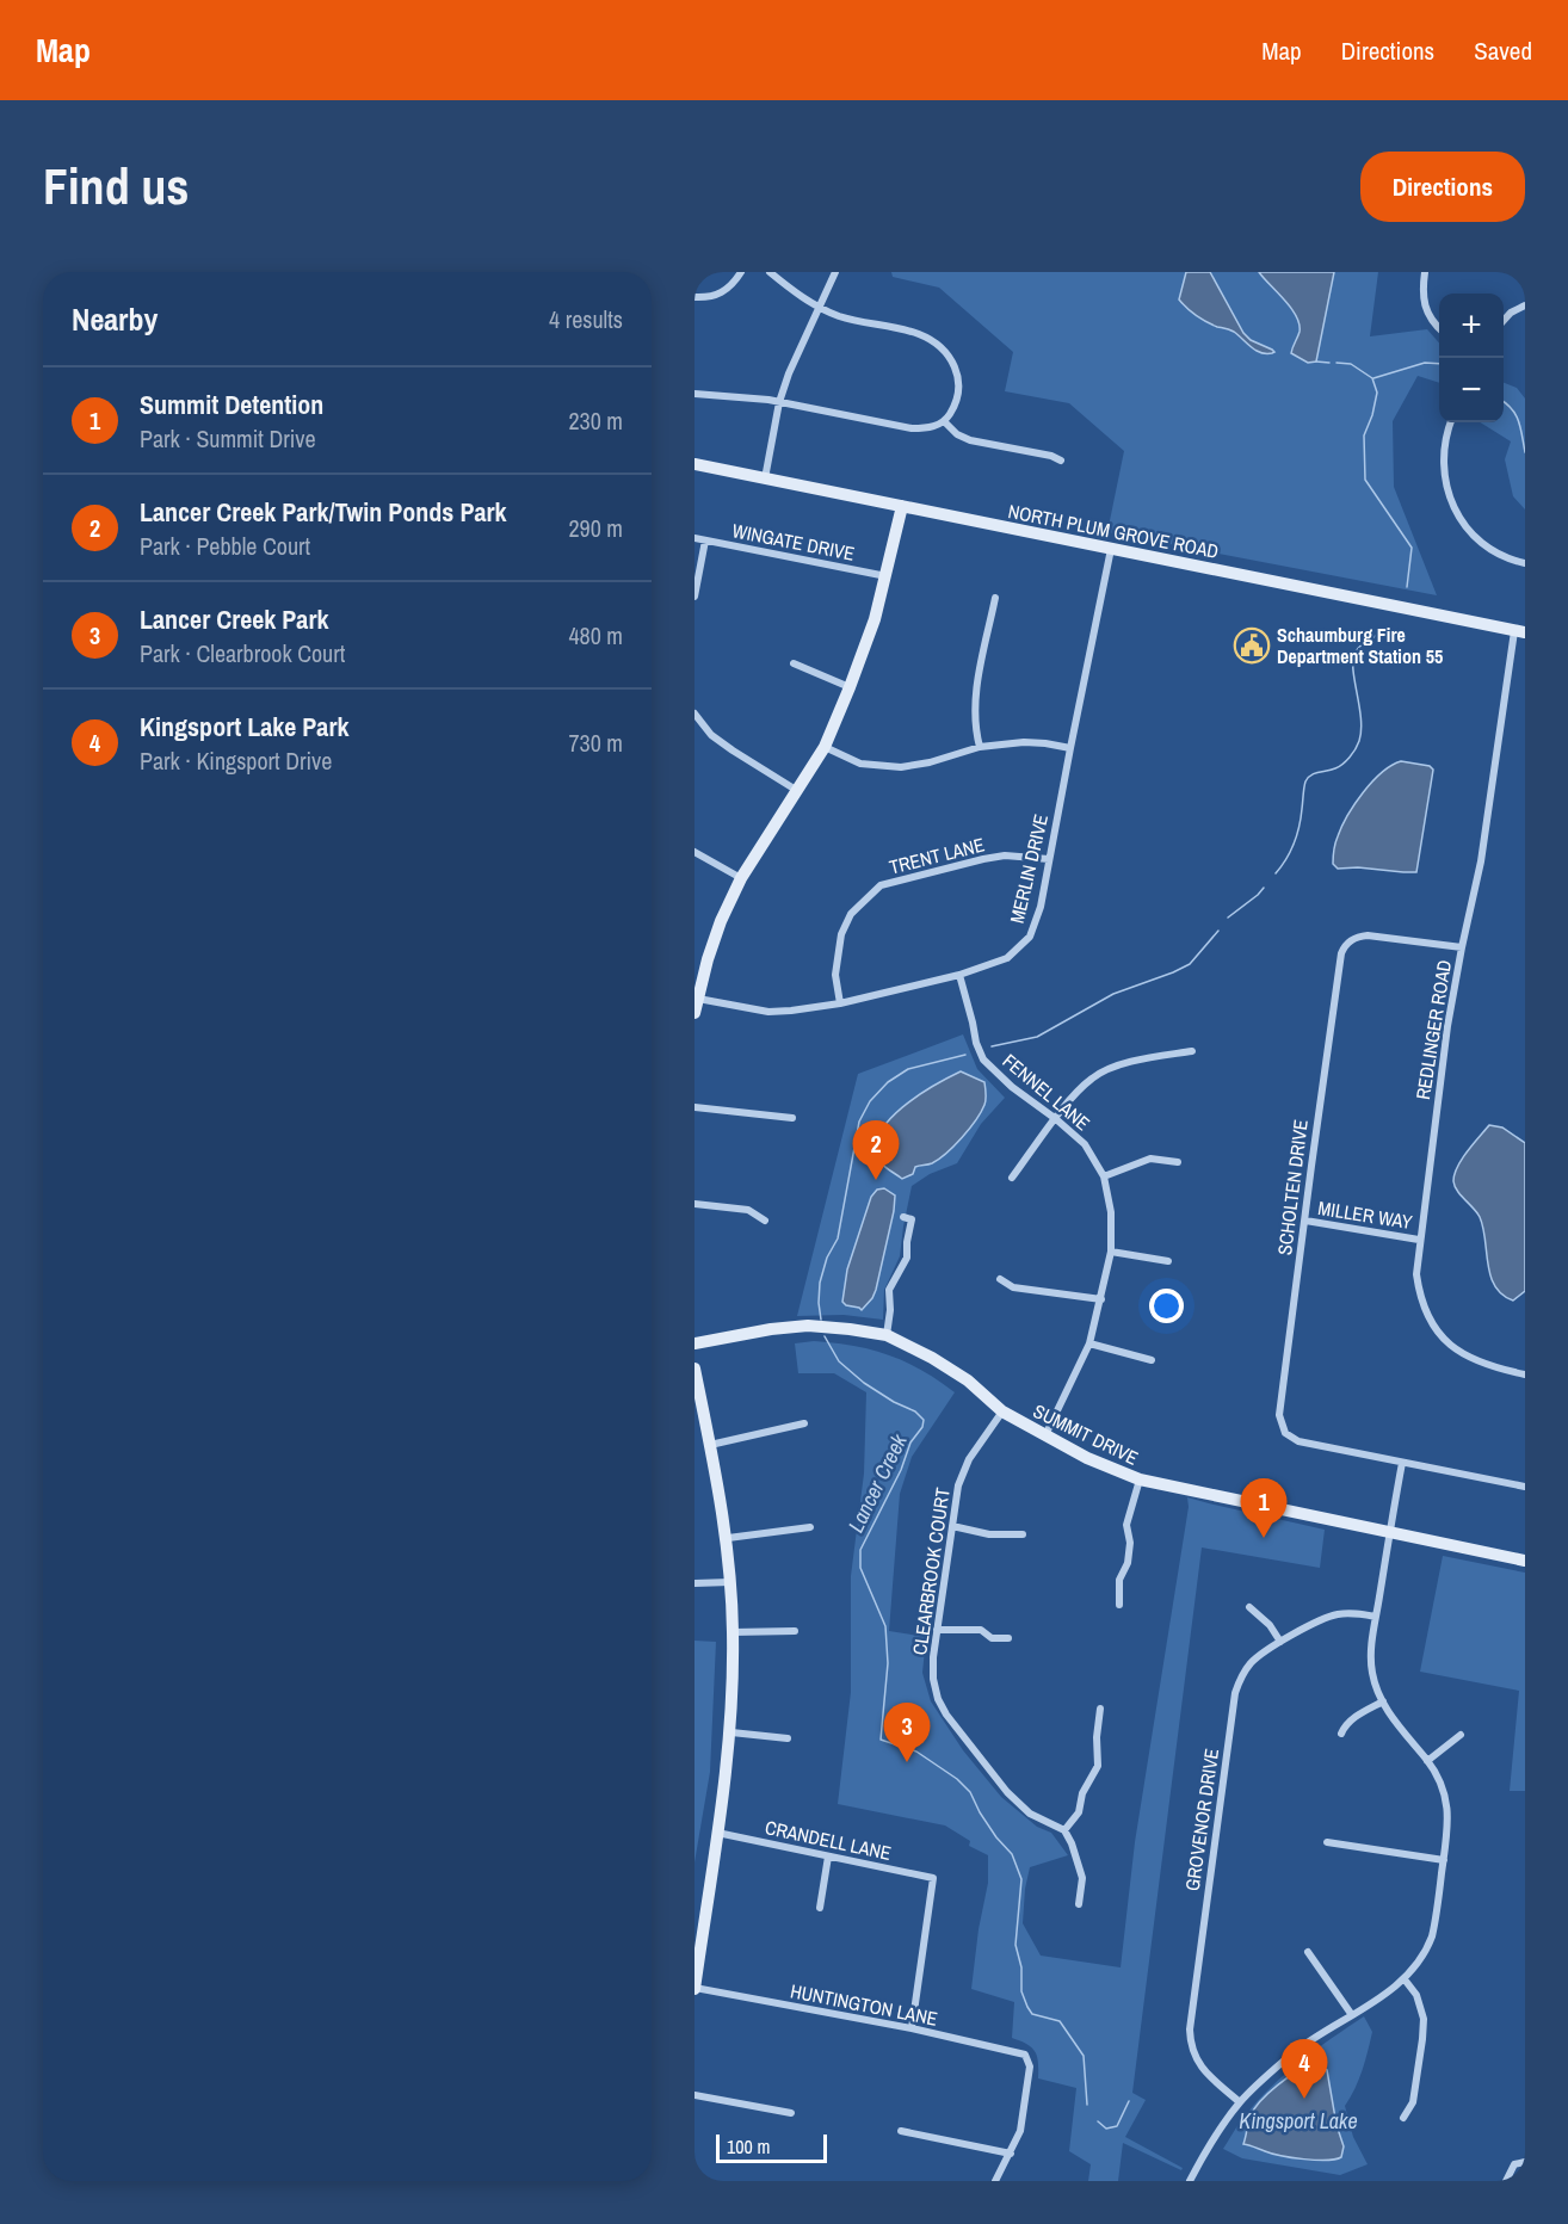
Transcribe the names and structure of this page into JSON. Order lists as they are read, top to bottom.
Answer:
{
  "streets": {
    "street": [
      "NORTH PLUM GROVE ROAD",
      "WINGATE DRIVE",
      "TRENT LANE",
      "MERLIN DRIVE",
      "REDLINGER ROAD",
      "FENNEL LANE",
      "SCHOLTEN DRIVE",
      "MILLER WAY",
      "SUMMIT DRIVE",
      "CLEARBROOK COURT",
      "GROVENOR DRIVE",
      "CRANDELL LANE",
      "HUNTINGTON LANE"
    ]
  },
  "crossings": [
    ["NORTH PLUM GROVE ROAD", "MERLIN DRIVE"],
    ["NORTH PLUM GROVE ROAD", "REDLINGER ROAD"],
    ["TRENT LANE", "MERLIN DRIVE"],
    ["MERLIN DRIVE", "FENNEL LANE"],
    ["REDLINGER ROAD", "SCHOLTEN DRIVE"],
    ["REDLINGER ROAD", "MILLER WAY"],
    ["FENNEL LANE", "SUMMIT DRIVE"],
    ["SCHOLTEN DRIVE", "MILLER WAY"],
    ["SUMMIT DRIVE", "CLEARBROOK COURT"],
    ["CRANDELL LANE", "HUNTINGTON LANE"]
  ],
  "water": ["Lancer Creek", "Kingsport Lake"],
  "places": {
    "public building": ["Schaumburg Fire Department Station 55"]
  },
  "scale_bar": "100 m",
  "page": {
    "header": "Map",
    "nav": ["Map", "Directions", "Saved"],
    "buttons": "Directions",
    "title": "Find us",
    "heading": ["Nearby", "4 results"],
    "map_buttons": ["+", "−"],
    "list": [
      {
        "mark": "1",
        "name": "Summit Detention",
        "note": "Park · Summit Drive",
        "value": "230 m"
      },
      {
        "mark": "2",
        "name": "Lancer Creek Park/Twin Ponds Park",
        "note": "Park · Pebble Court",
        "value": "290 m"
      },
      {
        "mark": "3",
        "name": "Lancer Creek Park",
        "note": "Park · Clearbrook Court",
        "value": "480 m"
      },
      {
        "mark": "4",
        "name": "Kingsport Lake Park",
        "note": "Park · Kingsport Drive",
        "value": "730 m"
      }
    ],
    "pins": [
      "2",
      "1",
      "3",
      "4"
    ],
    "scale": "100 m"
  }
}
